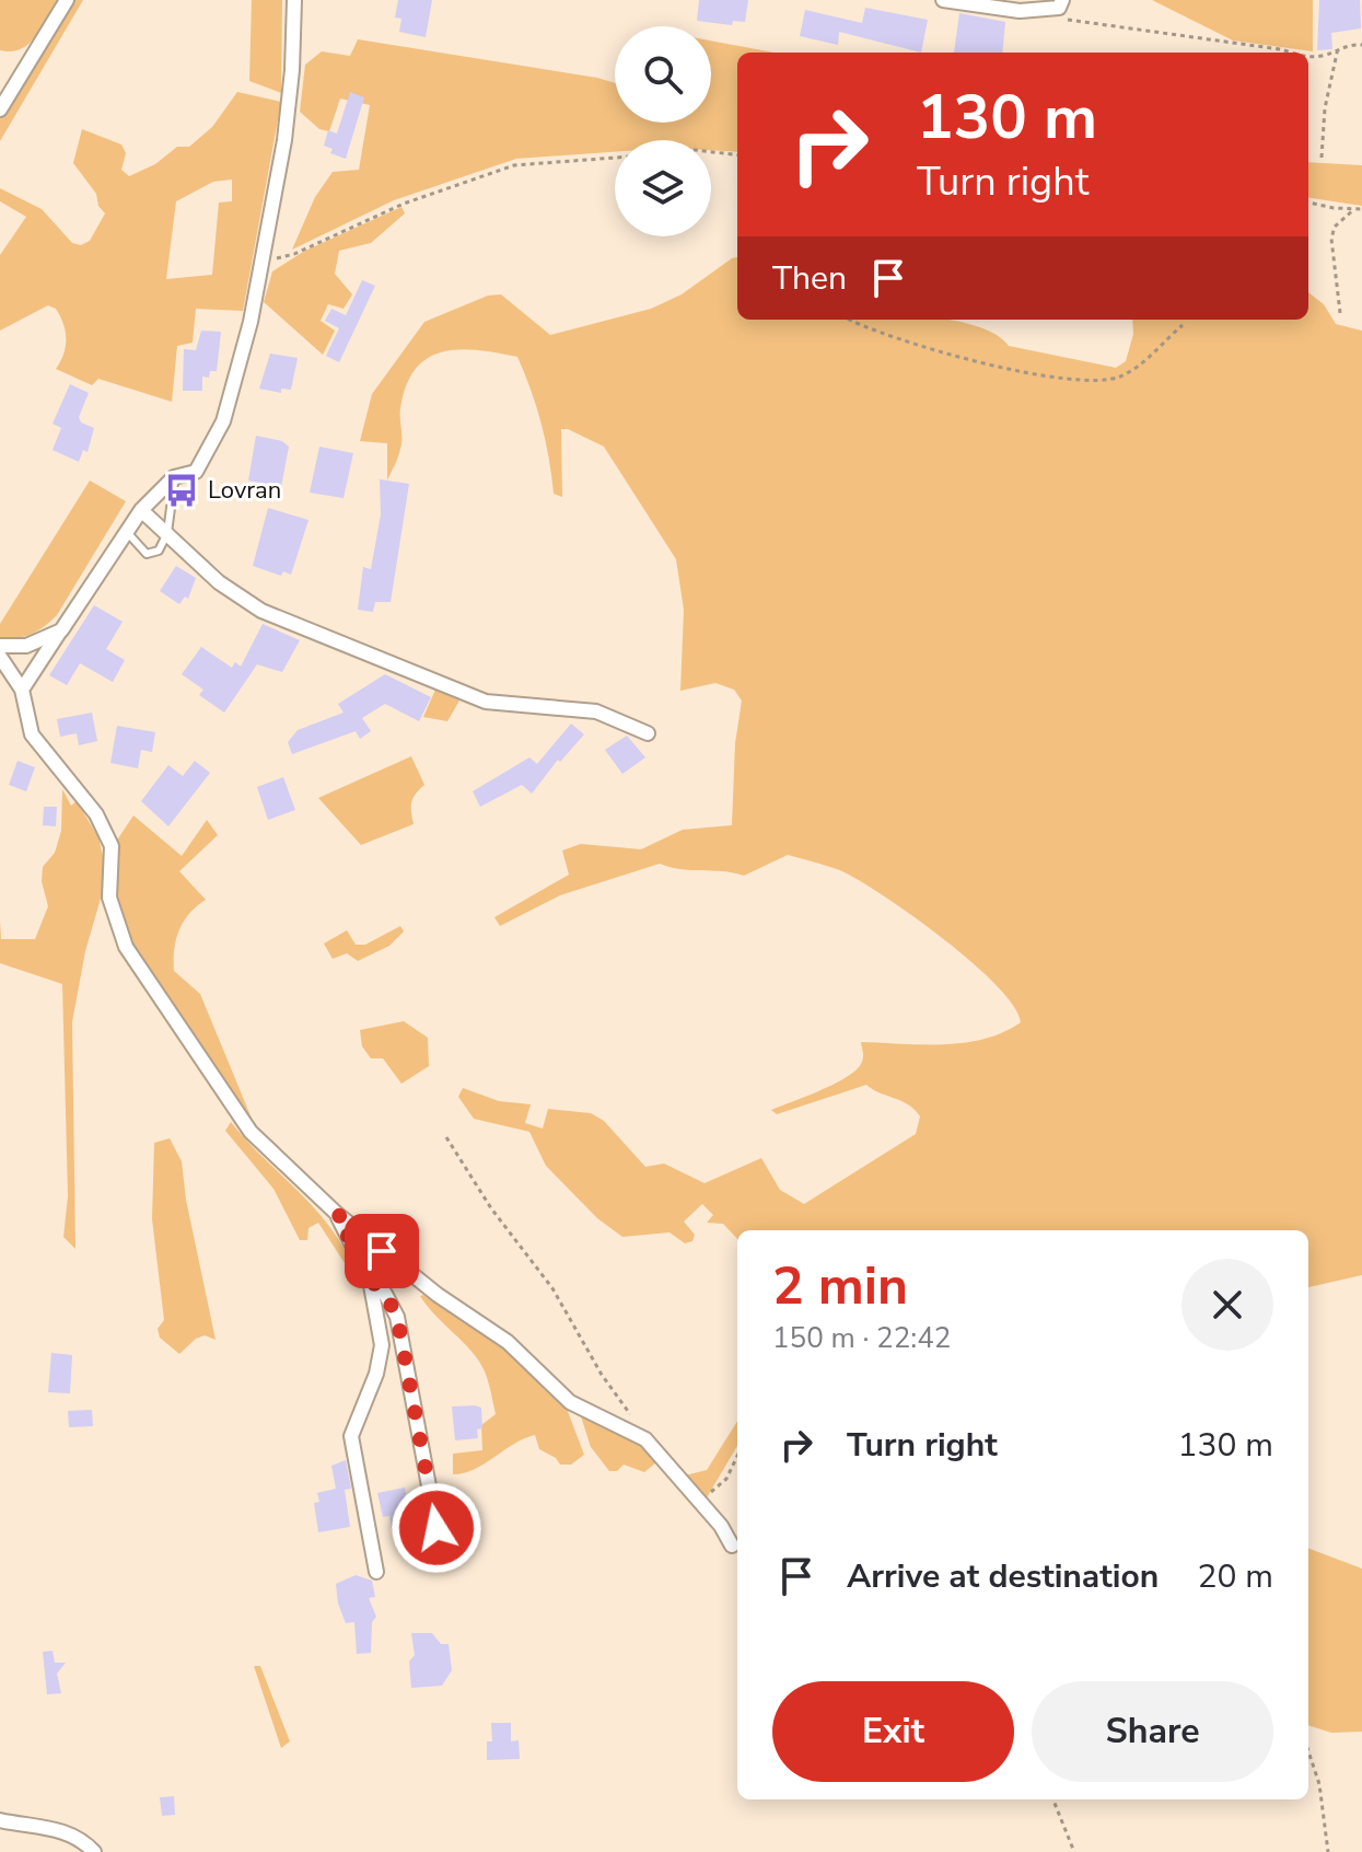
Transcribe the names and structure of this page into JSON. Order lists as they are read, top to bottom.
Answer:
{
  "places": {
    "bus stop": ["Lovran"]
  },
  "page": {
    "turn": ["130 m", "Turn right"],
    "then": "Then",
    "heading": ["2 min", "150 m · 22:42"],
    "list": [
      {
        "name": "Turn right",
        "value": "130 m"
      },
      {
        "name": "Arrive at destination",
        "value": "20 m"
      }
    ],
    "buttons": ["Exit", "Share"]
  }
}
